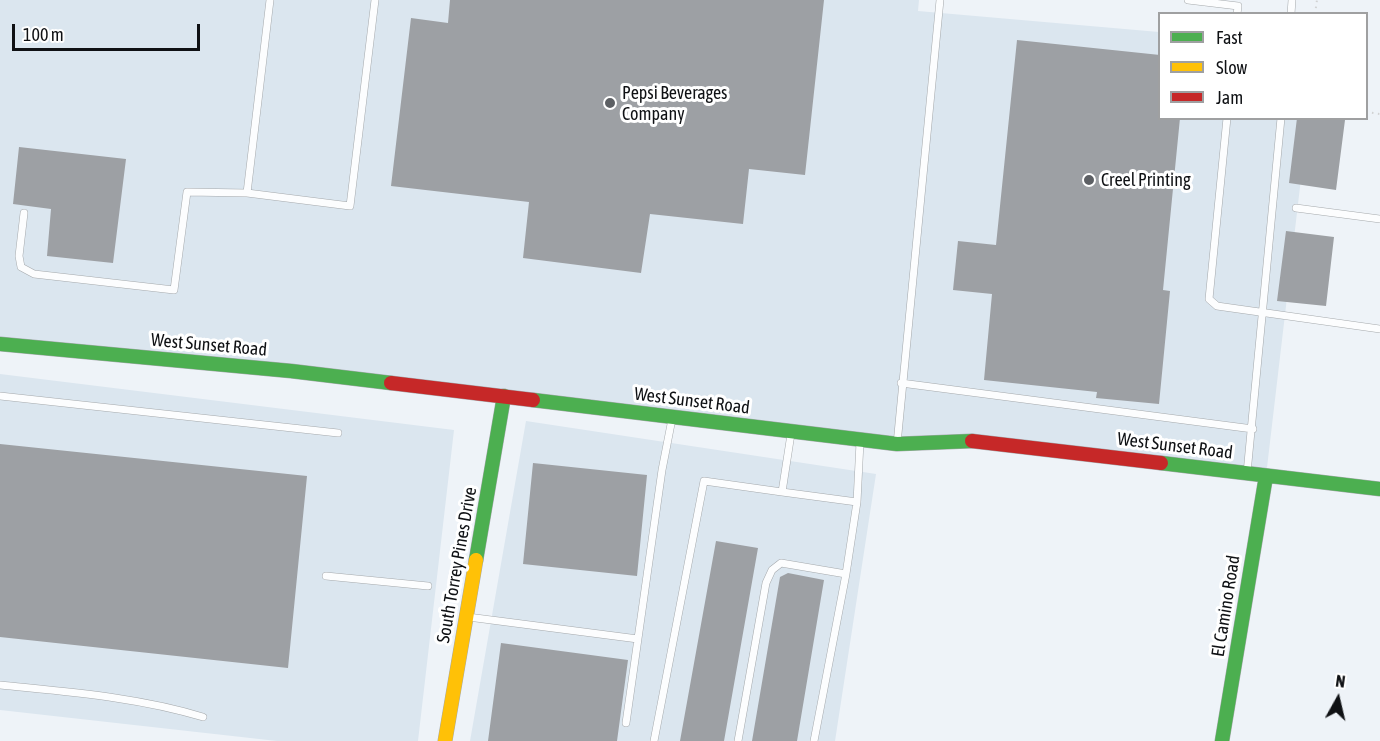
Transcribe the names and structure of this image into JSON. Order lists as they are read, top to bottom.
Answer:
{
  "streets": {
    "main road": ["West Sunset Road", "South Torrey Pines Drive", "El Camino Road"]
  },
  "crossings": [
    ["West Sunset Road", "South Torrey Pines Drive"],
    ["West Sunset Road", "El Camino Road"]
  ],
  "places": ["Pepsi Beverages Company", "Creel Printing"],
  "legend": ["Fast", "Slow", "Jam"],
  "scale_bar": "100 m",
  "north": "top"
}
